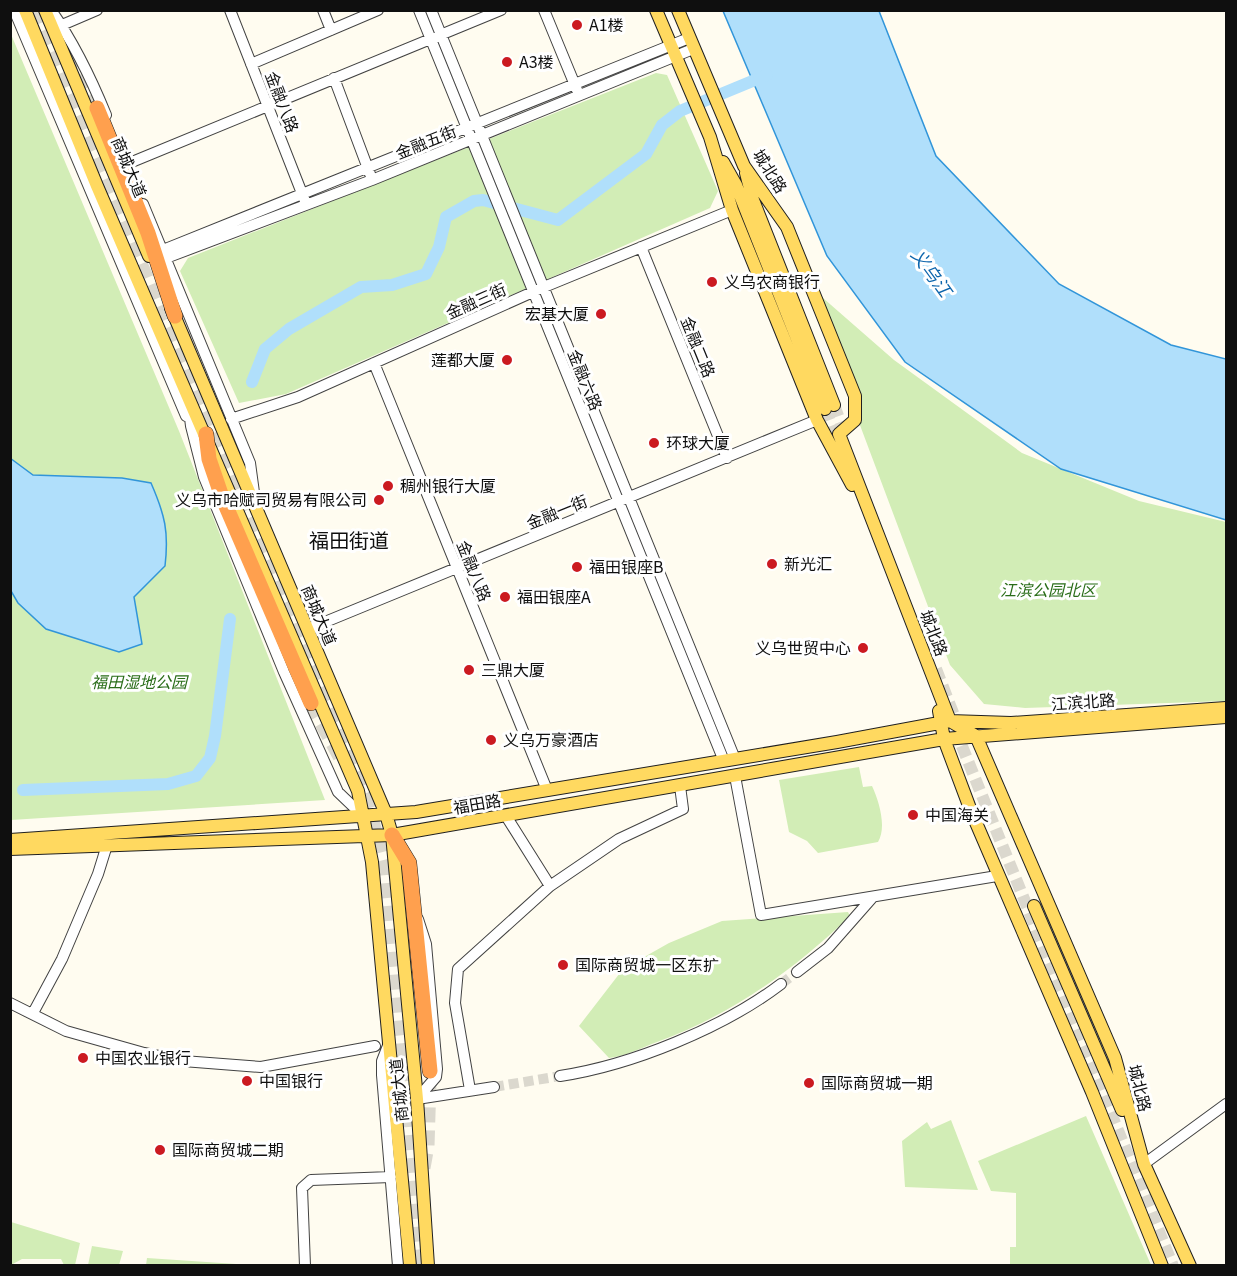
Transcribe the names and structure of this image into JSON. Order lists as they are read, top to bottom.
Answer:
{
  "streets": {
    "main road": [
      "商城大道",
      "城北路",
      "江滨北路",
      "福田路"
    ],
    "street": [
      "金融八路",
      "金融五街",
      "金融三街",
      "金融二路",
      "金融六路",
      "金融一街"
    ]
  },
  "crossings": [
    ["金融八路", "金融五街"],
    ["金融八路", "金融三街"],
    ["金融八路", "金融一街"],
    ["金融八路", "福田路"],
    ["金融五街", "城北路"],
    ["金融五街", "金融六路"],
    ["商城大道", "金融一街"],
    ["商城大道", "福田路"],
    ["城北路", "金融三街"],
    ["城北路", "金融一街"],
    ["城北路", "江滨北路"],
    ["城北路", "福田路"],
    ["金融三街", "金融二路"],
    ["金融三街", "金融六路"],
    ["金融二路", "金融一街"],
    ["金融六路", "金融一街"],
    ["金融六路", "福田路"],
    ["江滨北路", "福田路"]
  ],
  "districts": ["福田街道"],
  "water": ["义乌江"],
  "parks": ["江滨公园北区", "福田湿地公园"],
  "places": [
    "A1楼",
    "A3楼",
    "义乌农商银行",
    "宏基大厦",
    "莲都大厦",
    "环球大厦",
    "稠州银行大厦",
    "义乌市哈赋司贸易有限公司",
    "新光汇",
    "福田银座B",
    "福田银座A",
    "义乌世贸中心",
    "三鼎大厦",
    "义乌万豪酒店",
    "中国海关",
    "国际商贸城一区东扩",
    "中国农业银行",
    "中国银行",
    "国际商贸城一期",
    "国际商贸城二期"
  ]
}
